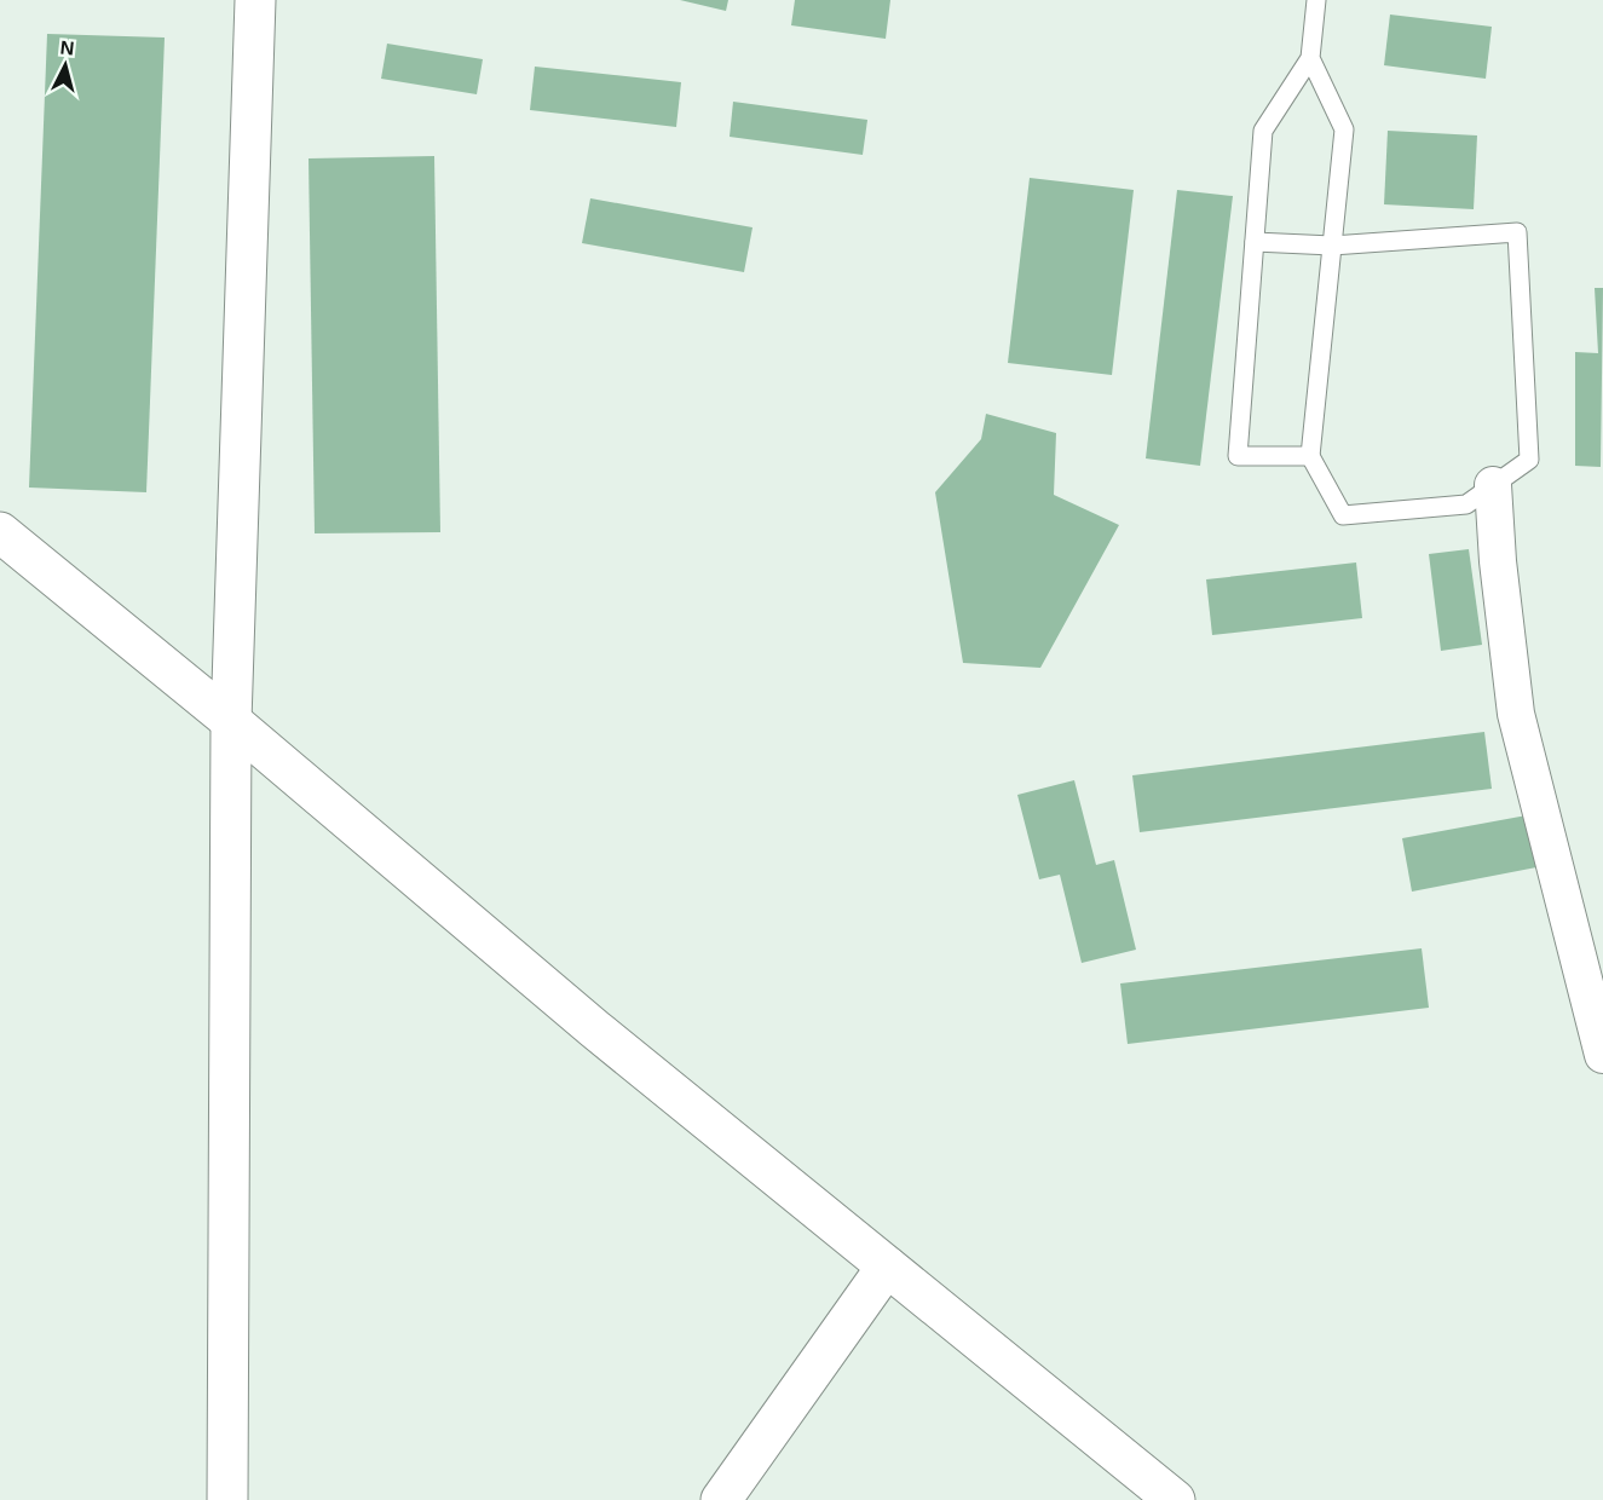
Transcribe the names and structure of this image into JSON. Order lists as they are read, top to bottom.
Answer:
{
  "north": "top"
}
